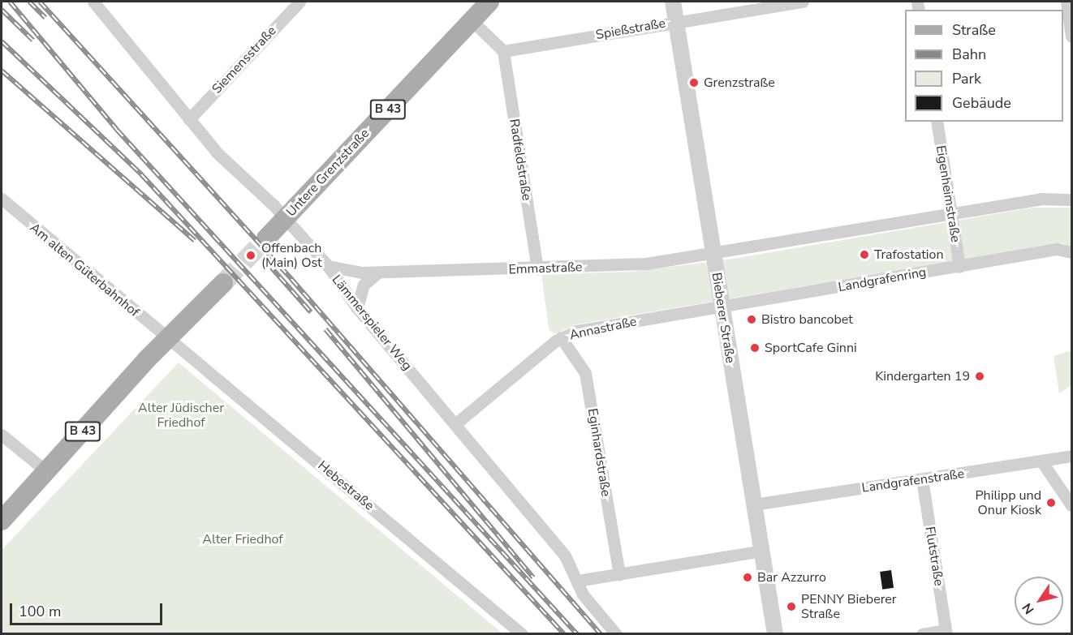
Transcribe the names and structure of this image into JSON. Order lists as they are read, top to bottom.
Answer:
{
  "streets": {
    "main road": ["B 43", "Untere Grenzstraße"],
    "street": [
      "Spießstraße",
      "Siemensstraße",
      "Radfeldstraße",
      "Eigenheimstraße",
      "Emmastraße",
      "Am alten Güterbahnhof",
      "Landgrafenring",
      "Bieberer Straße",
      "Lämmerspieler Weg",
      "Annastraße",
      "Eginhardstraße",
      "Landgrafenstraße",
      "Hebestraße",
      "Flutstraße"
    ]
  },
  "crossings": [
    ["Spießstraße", "Radfeldstraße"],
    ["Spießstraße", "Bieberer Straße"],
    ["Siemensstraße", "Lämmerspieler Weg"],
    ["B 43", "Am alten Güterbahnhof"],
    ["B 43", "Hebestraße"],
    ["Radfeldstraße", "Emmastraße"],
    ["Untere Grenzstraße", "Lämmerspieler Weg"],
    ["Eigenheimstraße", "Landgrafenring"],
    ["Emmastraße", "Bieberer Straße"],
    ["Emmastraße", "Lämmerspieler Weg"],
    ["Am alten Güterbahnhof", "Hebestraße"],
    ["Landgrafenring", "Bieberer Straße"],
    ["Landgrafenring", "Annastraße"],
    ["Bieberer Straße", "Annastraße"],
    ["Bieberer Straße", "Landgrafenstraße"],
    ["Lämmerspieler Weg", "Annastraße"],
    ["Annastraße", "Eginhardstraße"],
    ["Landgrafenstraße", "Flutstraße"]
  ],
  "parks": ["Alter Jüdischer Friedhof", "Alter Friedhof"],
  "places": [
    "Grenzstraße",
    "Trafostation",
    "Offenbach (Main) Ost",
    "Bistro bancobet",
    "SportCafe Ginni",
    "Kindergarten 19",
    "Philipp und Onur Kiosk",
    "Bar Azzurro",
    "PENNY Bieberer Straße"
  ],
  "legend": [
    "Straße",
    "Bahn",
    "Park",
    "Gebäude"
  ],
  "scale_bar": "100 m",
  "north": "bottom left"
}
